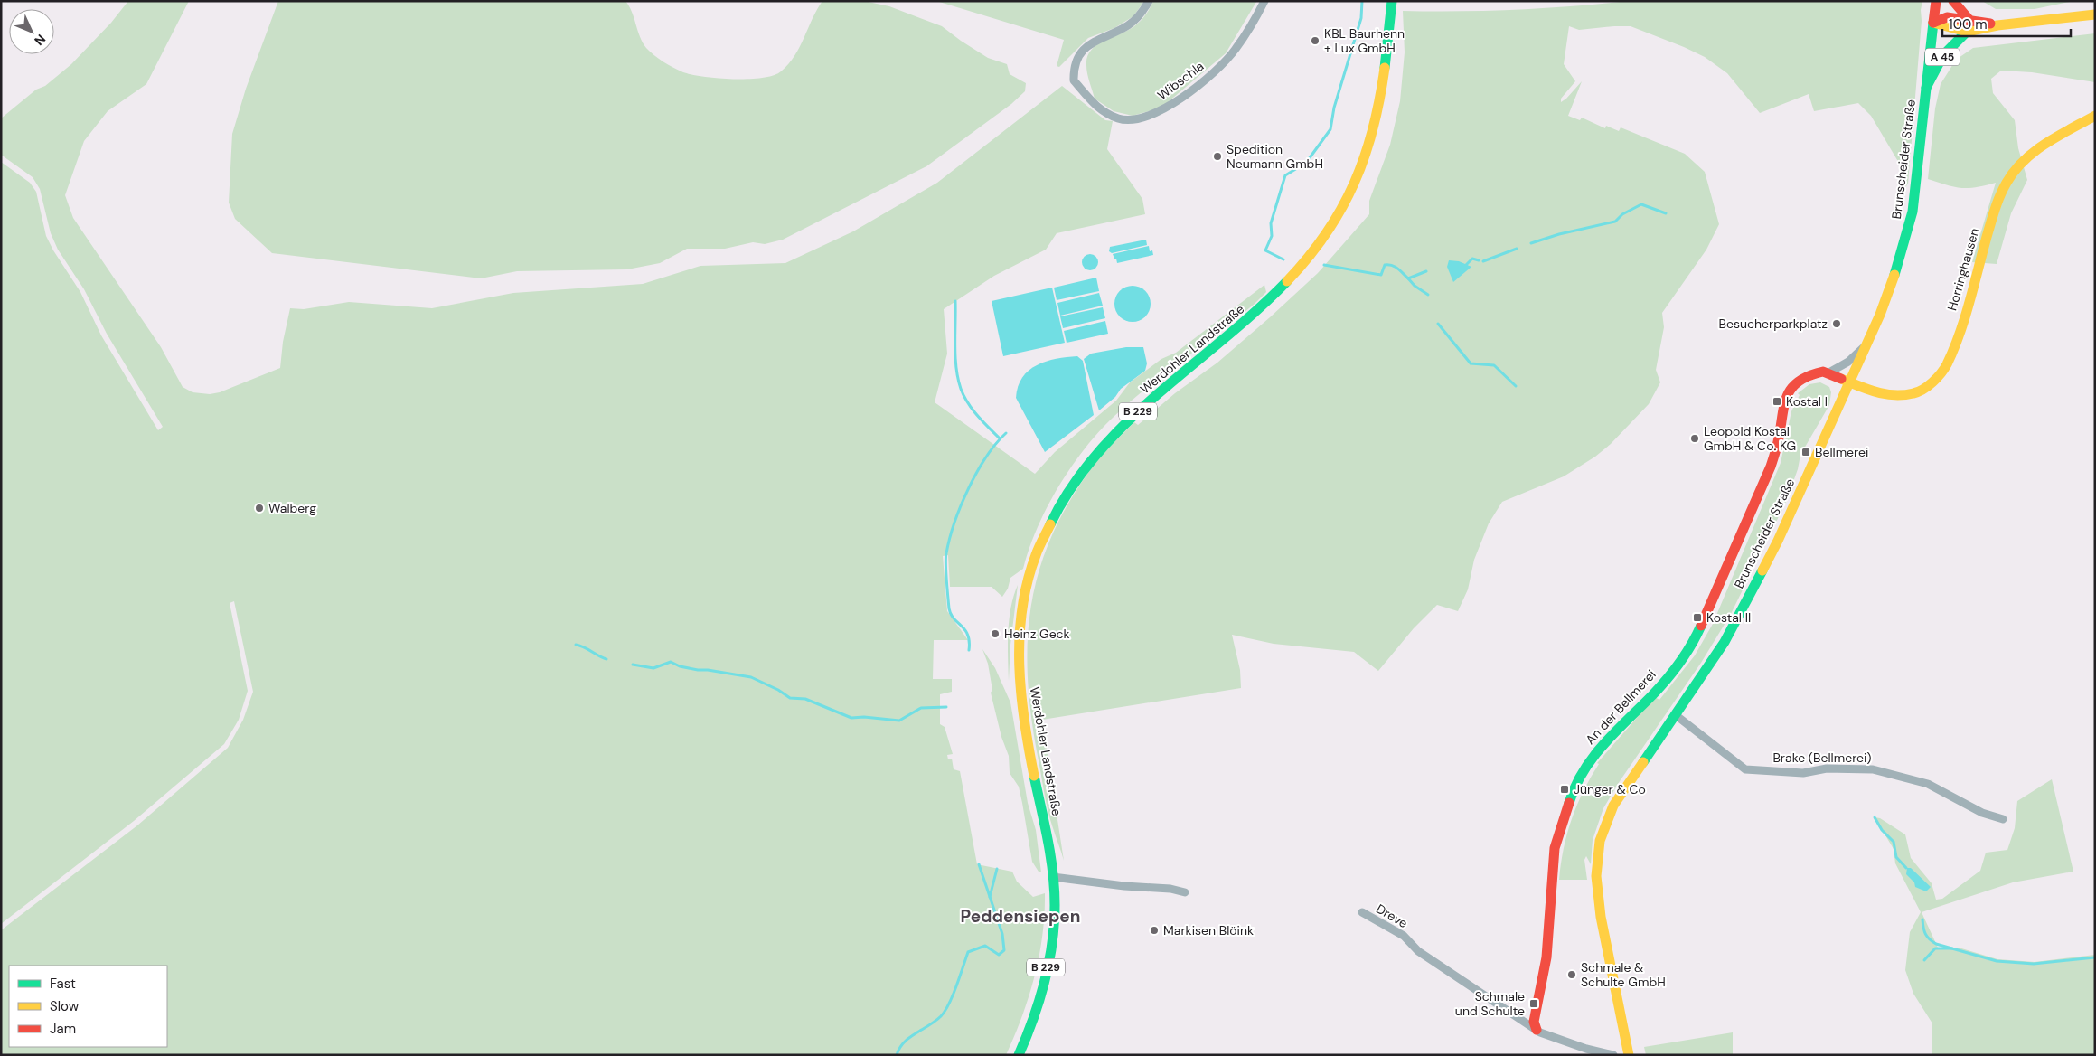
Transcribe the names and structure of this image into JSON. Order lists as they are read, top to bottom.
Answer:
{
  "streets": {
    "main road": [
      "A 45",
      "Brunscheider Straße",
      "Horringhausen",
      "Werdohler Landstraße",
      "B 229",
      "An der Bellmerei"
    ],
    "street": ["Wibschla", "Brake (Bellmerei)", "Dreve"]
  },
  "crossings": [
    ["A 45", "Brunscheider Straße"],
    ["Brunscheider Straße", "Horringhausen"],
    ["Brunscheider Straße", "An der Bellmerei"],
    ["Brunscheider Straße", "Brake (Bellmerei)"],
    ["Horringhausen", "An der Bellmerei"],
    ["An der Bellmerei", "Dreve"]
  ],
  "districts": ["Peddensiepen"],
  "places": {
    "other": [
      "KBL Baurhenn + Lux GmbH",
      "Spedition Neumann GmbH",
      "Besucherparkplatz",
      "Leopold Kostal GmbH & Co. KG",
      "Walberg",
      "Heinz Geck",
      "Markisen Blöink",
      "Schmale & Schulte GmbH"
    ],
    "transit": [
      "Kostal I",
      "Bellmerei",
      "Kostal II",
      "Jünger & Co",
      "Schmale und Schulte"
    ]
  },
  "legend": ["Fast", "Slow", "Jam"],
  "scale_bar": "100 m",
  "north": "bottom right"
}
